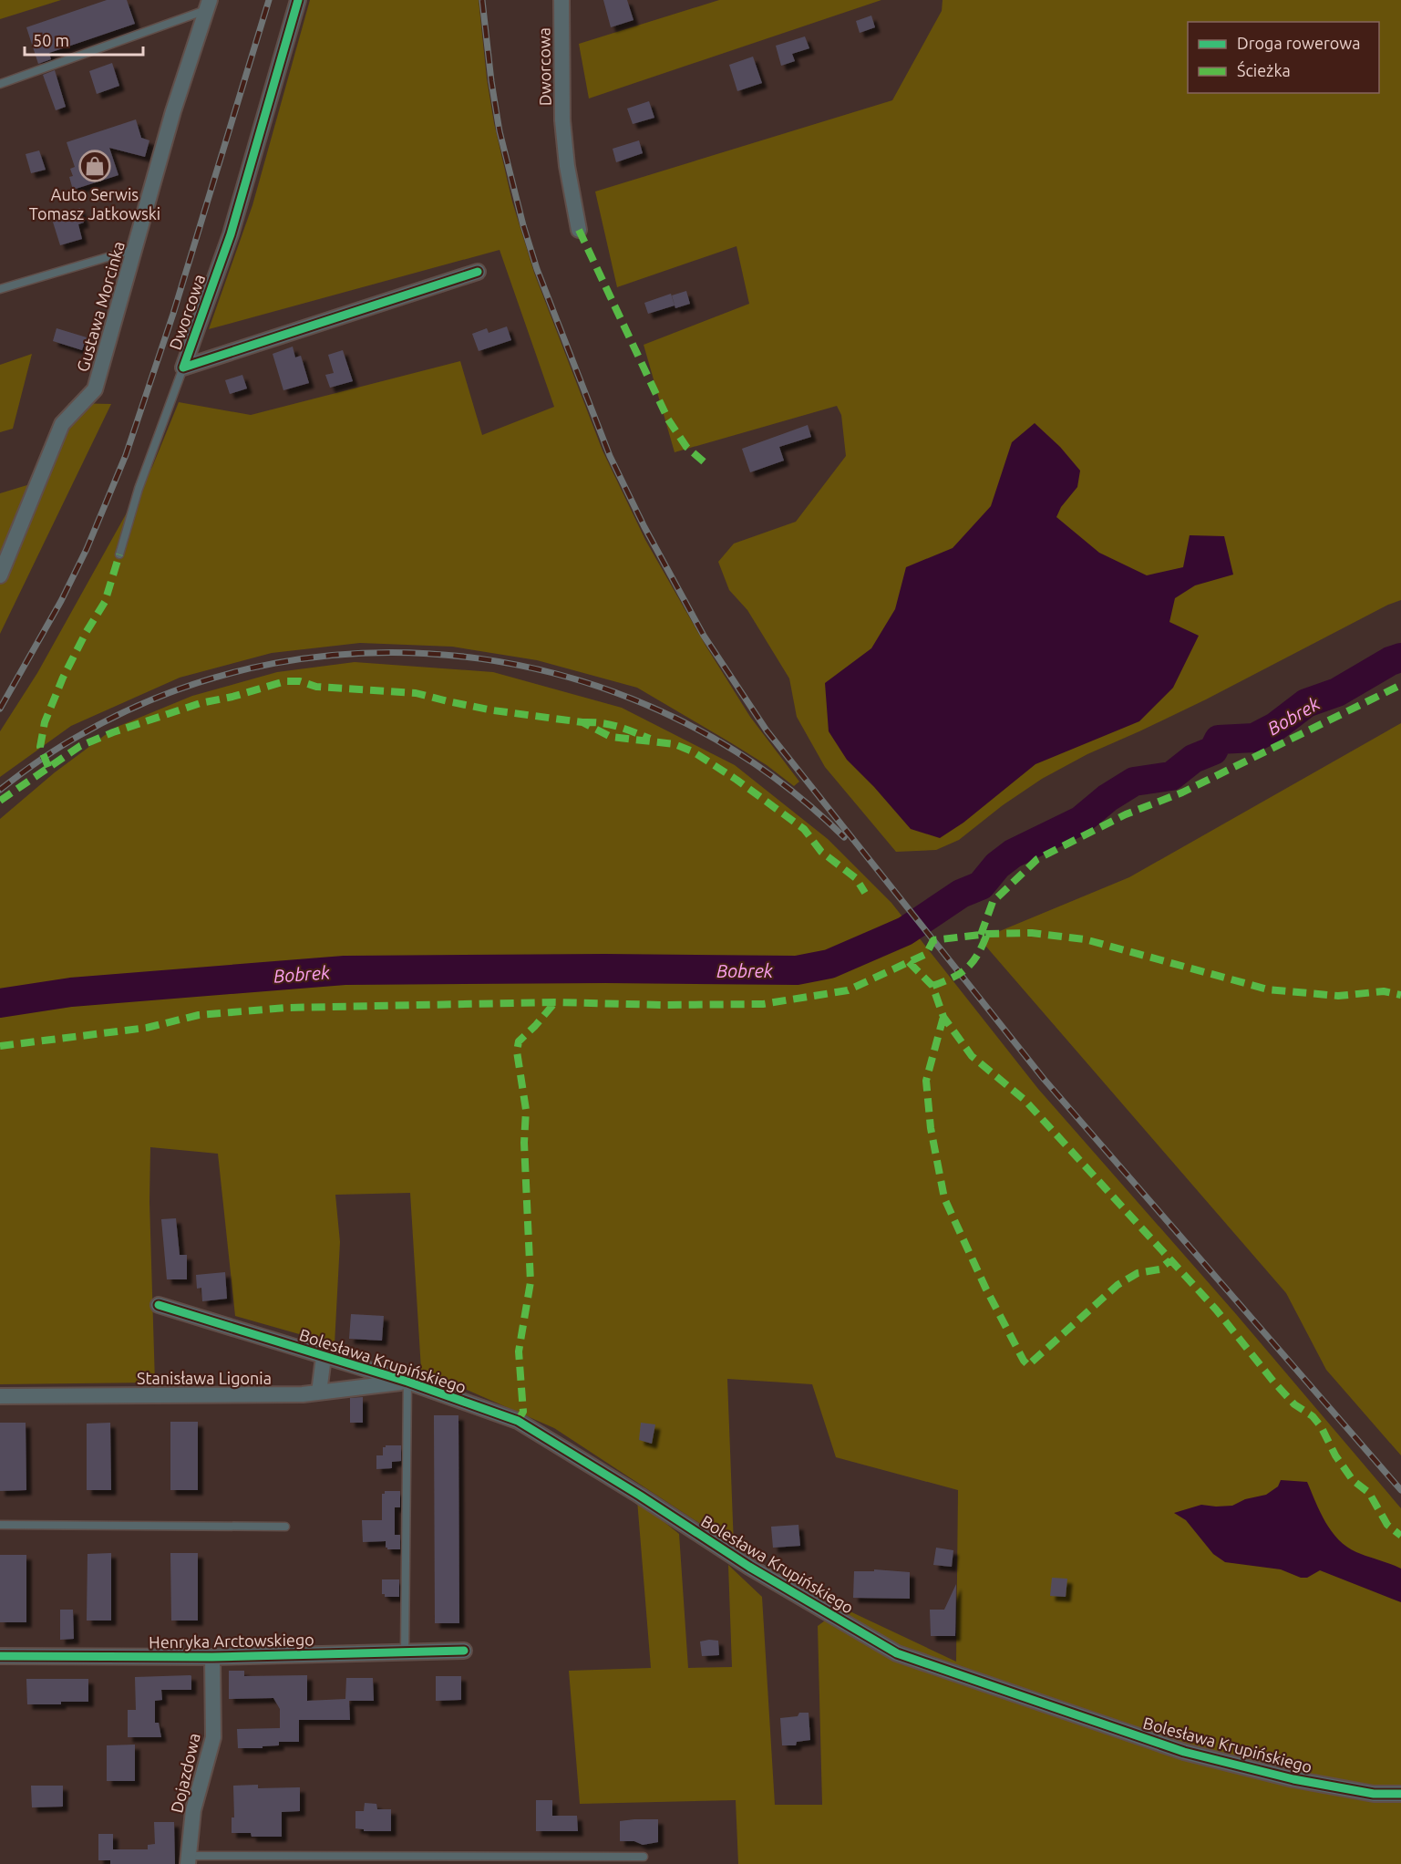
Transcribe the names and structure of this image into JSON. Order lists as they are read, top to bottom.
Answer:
{
  "streets": {
    "street": [
      "Dworcowa",
      "Gustawa Morcinka",
      "Bolesława Krupińskiego",
      "Stanisława Ligonia",
      "Henryka Arctowskiego",
      "Dojazdowa"
    ]
  },
  "crossings": [
    ["Bolesława Krupińskiego", "Stanisława Ligonia"],
    ["Henryka Arctowskiego", "Dojazdowa"]
  ],
  "water": ["Bobrek"],
  "places": {
    "shop": ["Auto Serwis Tomasz Jatkowski"]
  },
  "legend": ["Droga rowerowa", "Ścieżka"],
  "scale_bar": "50 m"
}
